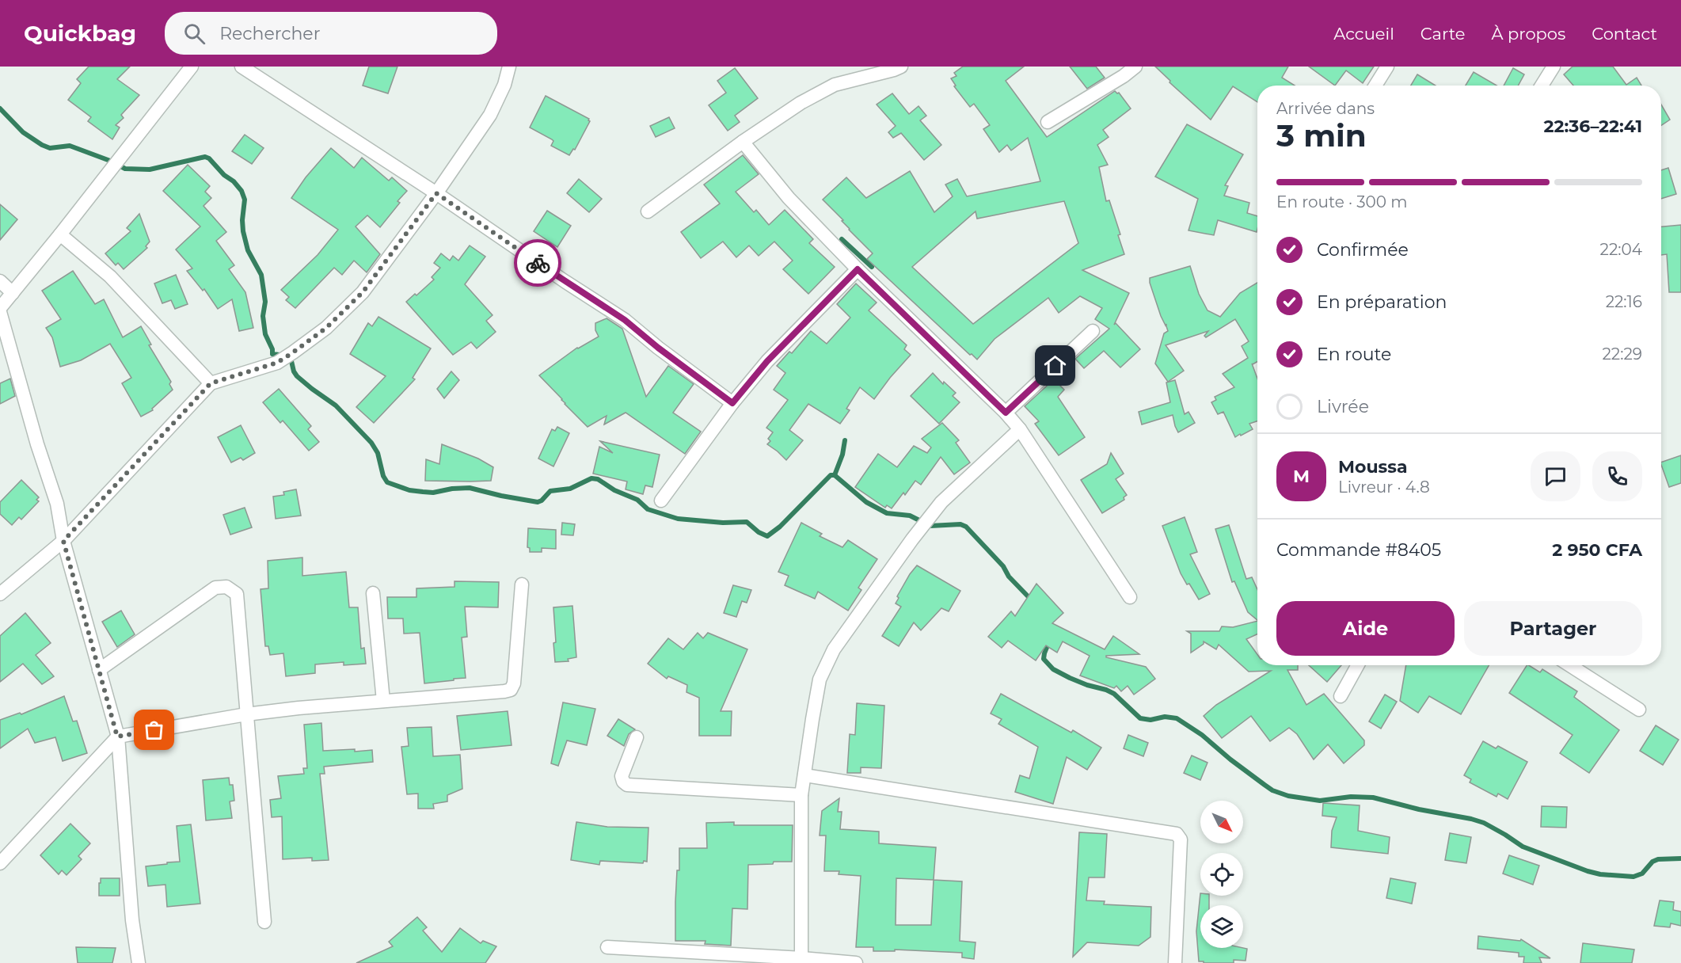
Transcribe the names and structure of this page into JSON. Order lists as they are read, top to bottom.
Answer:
{
  "north": "bottom right",
  "page": {
    "header": "Quickbag",
    "search": "Rechercher",
    "nav": [
      "Accueil",
      "Carte",
      "À propos",
      "Contact"
    ],
    "heading": ["3 min", "Arrivée dans", "22:36–22:41"],
    "panel": [
      "Moussa",
      "Livreur · 4.8",
      "Commande #8405",
      "2 950 CFA"
    ],
    "bar": "En route · 300 m",
    "list": [
      ["Confirmée", "22:04"],
      ["En préparation", "22:16"],
      ["En route", "22:29"],
      "Livrée"
    ],
    "round": "M",
    "buttons": ["Aide", "Partager"]
  }
}
